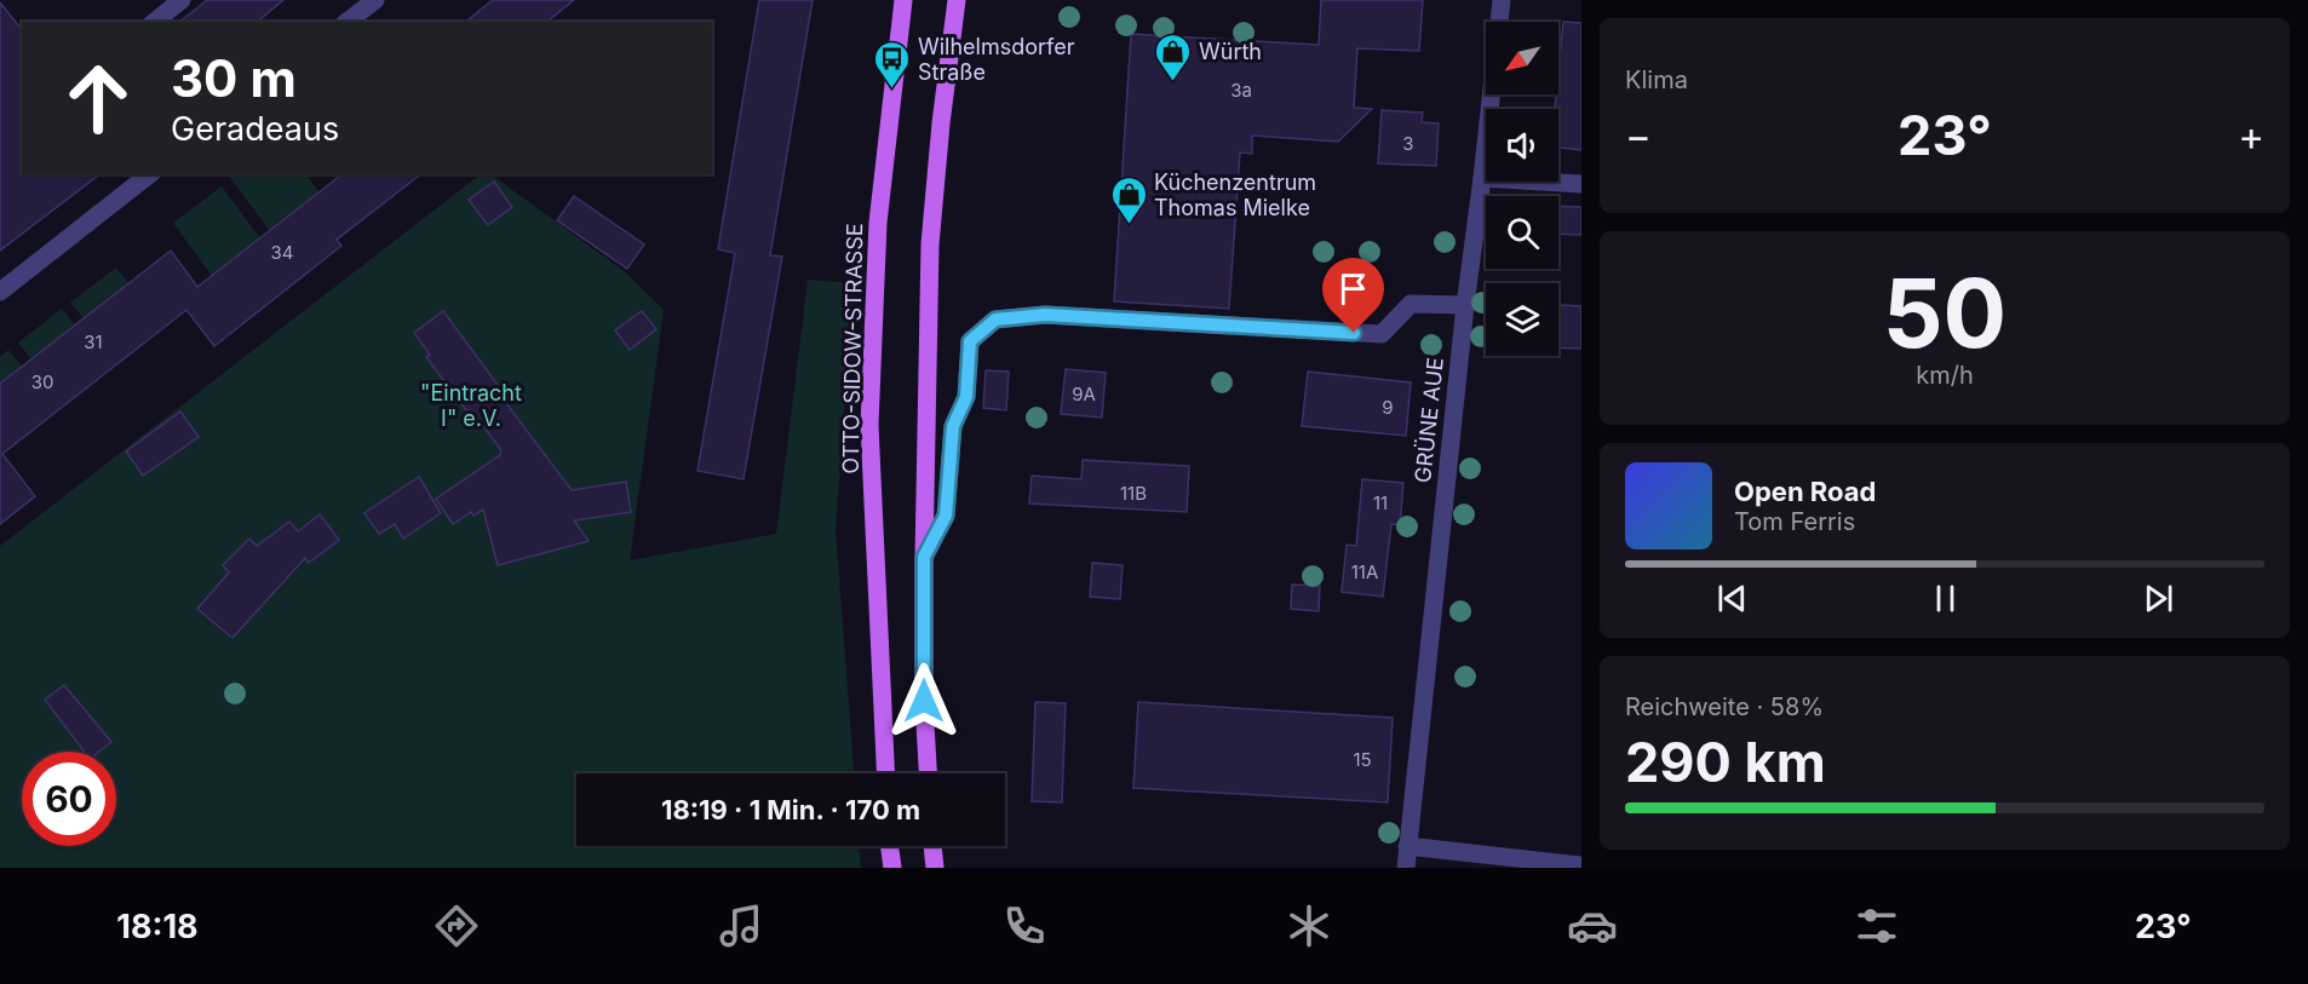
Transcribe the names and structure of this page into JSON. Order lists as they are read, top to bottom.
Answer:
{
  "streets": {
    "main road": ["OTTO-SIDOW-STRASSE"],
    "street": ["GRÜNE AUE"]
  },
  "parks": ["\"Eintracht I\" e.V."],
  "places": {
    "shop": ["Würth", "Küchenzentrum Thomas Mielke"],
    "bus stop": ["Wilhelmsdorfer Straße"]
  },
  "house_numbers": [
    "3a",
    "3",
    "34",
    "31",
    "30",
    "9A",
    "9",
    "11B",
    "11",
    "11A",
    "15"
  ],
  "north": "bottom left",
  "page": {
    "tile": [
      "Klima",
      ["50", "km/h"],
      ["Reichweite · 58%", "290 km"]
    ],
    "turn": ["30 m", "Geradeaus"],
    "heat": ["−", "23°", "+"],
    "song": ["Open Road", "Tom Ferris"],
    "limit": "60",
    "trip": "18:19 · 1 Min. · 170 m",
    "tabs": ["18:18", "23°"]
  }
}
